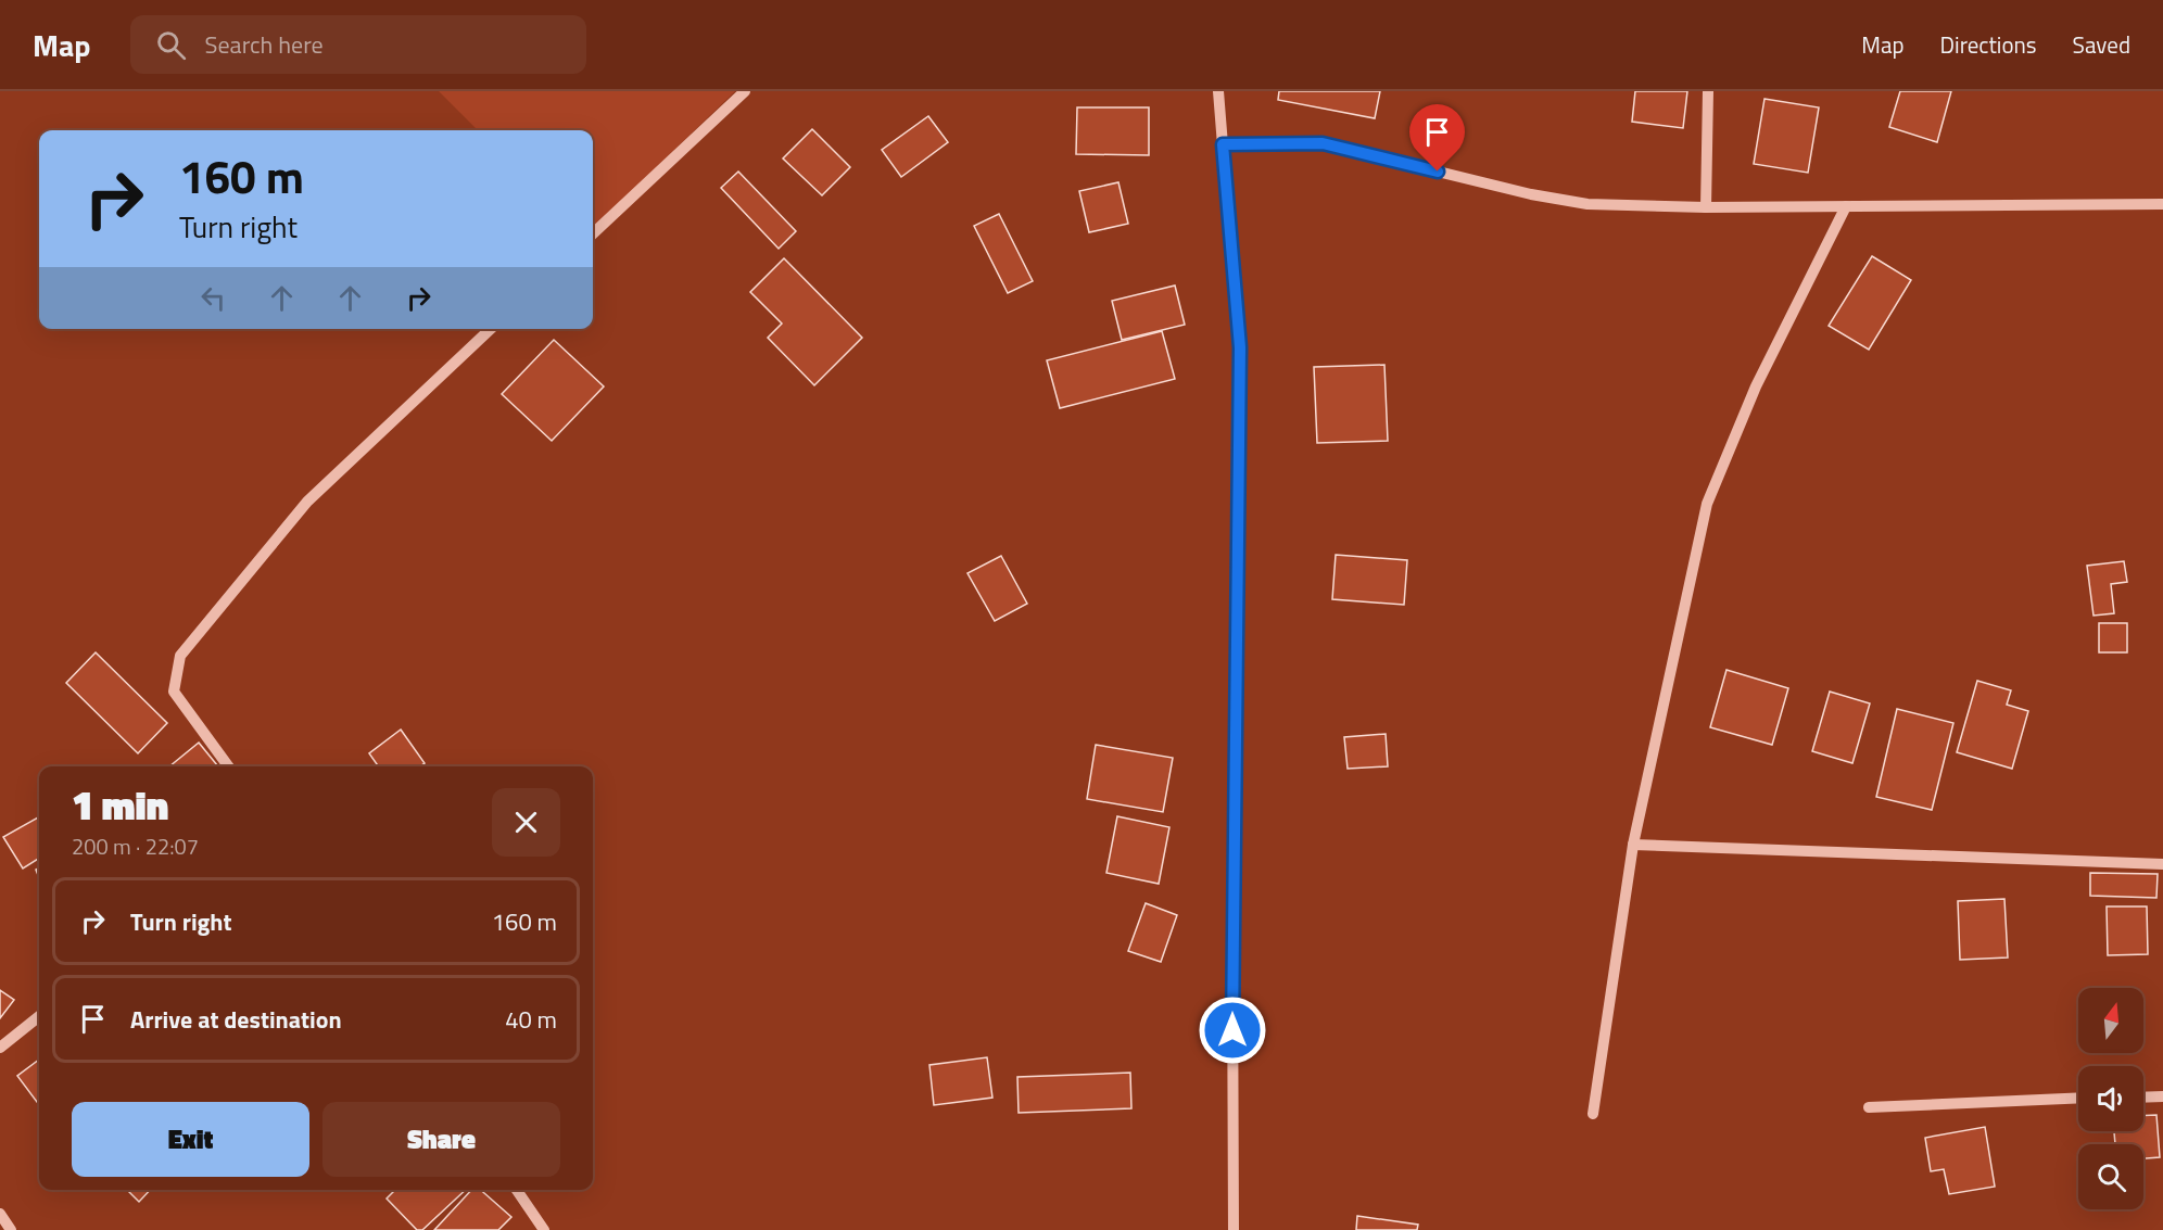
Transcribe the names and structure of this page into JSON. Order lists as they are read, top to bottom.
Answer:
{
  "north": "top",
  "page": {
    "header": "Map",
    "search": "Search here",
    "nav": ["Map", "Directions", "Saved"],
    "turn": ["160 m", "Turn right"],
    "heading": ["1 min", "200 m · 22:07"],
    "list": [
      {
        "name": "Turn right",
        "value": "160 m"
      },
      {
        "name": "Arrive at destination",
        "value": "40 m"
      }
    ],
    "buttons": ["Exit", "Share"]
  }
}
